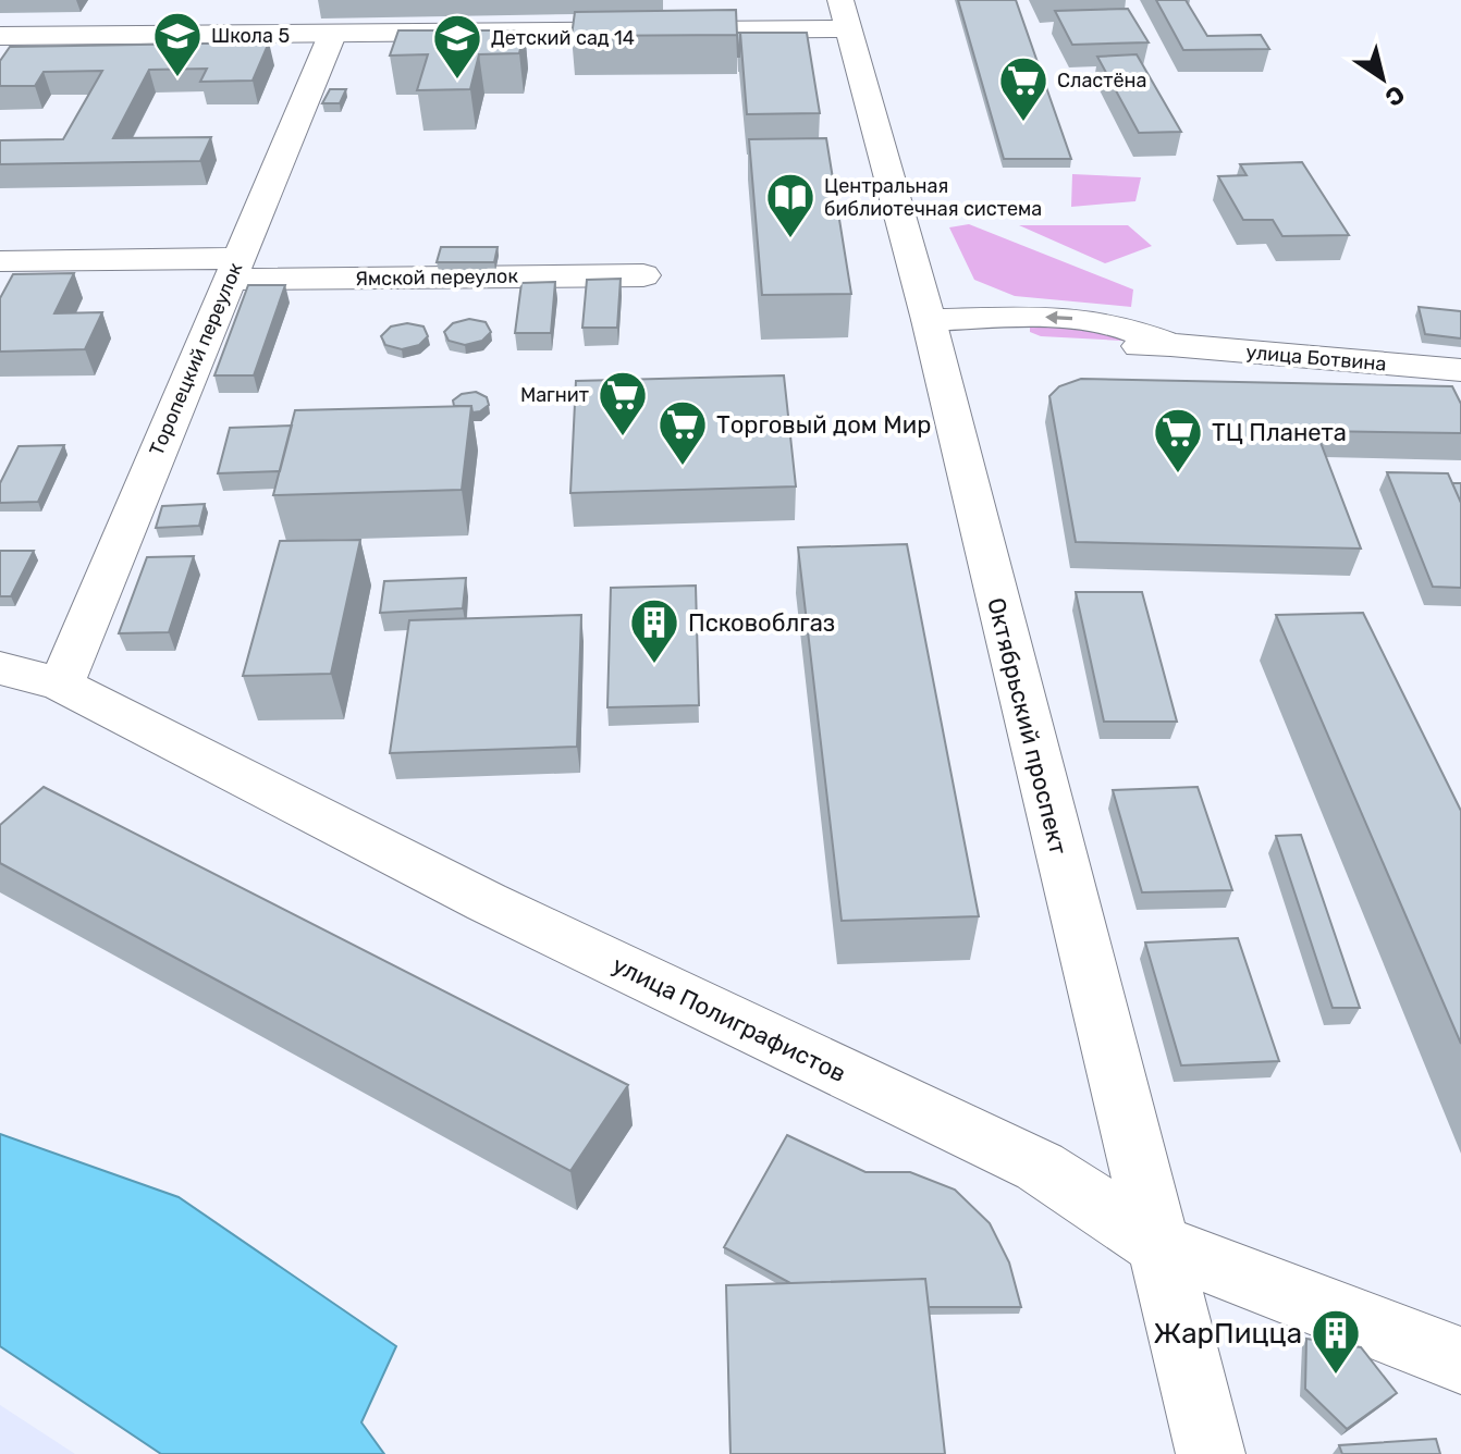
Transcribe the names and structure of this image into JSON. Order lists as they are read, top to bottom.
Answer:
{
  "streets": {
    "street": [
      "Ямской переулок",
      "улица Ботвина",
      "Торопецкий переулок",
      "Октябрьский проспект",
      "улица Полиграфистов"
    ]
  },
  "crossings": [
    ["Ямской переулок", "Торопецкий переулок"],
    ["улица Ботвина", "Октябрьский проспект"],
    ["Торопецкий переулок", "улица Полиграфистов"],
    ["Октябрьский проспект", "улица Полиграфистов"]
  ],
  "places": {
    "school or university": ["Школа 5", "Детский сад 14"],
    "supermarket": [
      "Сластёна",
      "Магнит",
      "Торговый дом Мир",
      "ТЦ Планета"
    ],
    "library": ["Центральная библиотечная система"],
    "building": ["Псковоблгаз", "ЖарПицца"]
  },
  "north": "bottom right"
}
